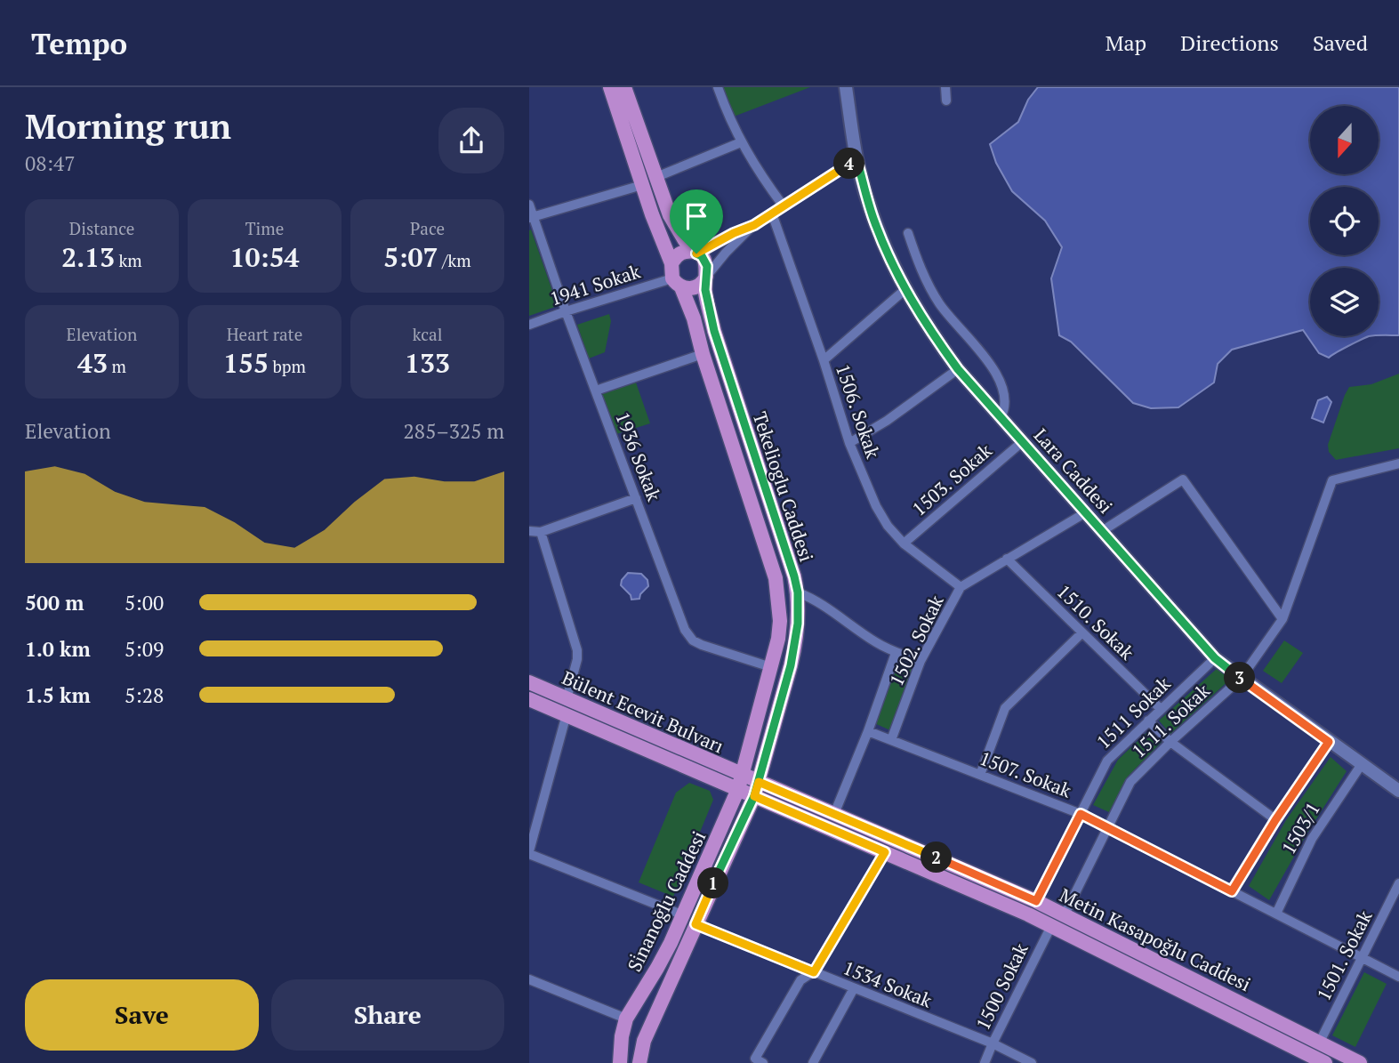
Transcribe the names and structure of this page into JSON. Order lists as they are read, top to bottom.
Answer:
{
  "streets": {
    "main road": [
      "Tekelioglu Caddesi",
      "Bülent Ecevit Bulvarı",
      "Si̇nanoğlu Caddesi",
      "Metin Kasapoğlu Caddesi"
    ],
    "street": [
      "1941 Sokak",
      "1506. Sokak",
      "1936 Sokak",
      "Lara Caddesi",
      "1503. Sokak",
      "1510. Sokak",
      "1502. Sokak",
      "1511 Sokak",
      "1511. Sokak",
      "1507. Sokak",
      "1503/1",
      "1501. Sokak",
      "1534 Sokak",
      "1500 Sokak"
    ]
  },
  "crossings": [
    ["1941 Sokak", "1936 Sokak"],
    ["1941 Sokak", "Tekelioglu Caddesi"],
    ["1506. Sokak", "1503. Sokak"],
    ["1506. Sokak", "1502. Sokak"],
    ["1936 Sokak", "Tekelioglu Caddesi"],
    ["Lara Caddesi", "1503. Sokak"],
    ["Lara Caddesi", "1502. Sokak"],
    ["Lara Caddesi", "1511 Sokak"],
    ["Lara Caddesi", "1511. Sokak"],
    ["Lara Caddesi", "1503/1"],
    ["Tekelioglu Caddesi", "Bülent Ecevit Bulvarı"],
    ["Tekelioglu Caddesi", "Si̇nanoğlu Caddesi"],
    ["Tekelioglu Caddesi", "Metin Kasapoğlu Caddesi"],
    ["1510. Sokak", "1502. Sokak"],
    ["1510. Sokak", "1511 Sokak"],
    ["1502. Sokak", "1507. Sokak"],
    ["Bülent Ecevit Bulvarı", "Si̇nanoğlu Caddesi"],
    ["1511 Sokak", "1507. Sokak"],
    ["1511 Sokak", "Metin Kasapoğlu Caddesi"],
    ["1511. Sokak", "1507. Sokak"],
    ["1511. Sokak", "Metin Kasapoğlu Caddesi"],
    ["1507. Sokak", "1503/1"],
    ["1507. Sokak", "1501. Sokak"],
    ["Si̇nanoğlu Caddesi", "Metin Kasapoğlu Caddesi"],
    ["Si̇nanoğlu Caddesi", "1534 Sokak"],
    ["Metin Kasapoğlu Caddesi", "1501. Sokak"],
    ["Metin Kasapoğlu Caddesi", "1500 Sokak"],
    ["1534 Sokak", "1500 Sokak"]
  ],
  "north": "bottom",
  "page": {
    "header": "Tempo",
    "nav": ["Map", "Directions", "Saved"],
    "heading": ["Morning run", "08:47"],
    "pins": [
      "4",
      "3",
      "2",
      "1"
    ],
    "stats": [
      ["Distance", "2.13 km"],
      ["Time", "10:54"],
      ["Pace", "5:07 /km"],
      ["Elevation", "43 m"],
      ["Heart rate", "155 bpm"],
      ["kcal", "133"]
    ],
    "chart": ["Elevation", "285–325 m"],
    "list": [
      {
        "name": "500 m",
        "note": "5:00"
      },
      {
        "name": "1.0 km",
        "note": "5:09"
      },
      {
        "name": "1.5 km",
        "note": "5:28"
      }
    ],
    "buttons": ["Save", "Share"]
  }
}
